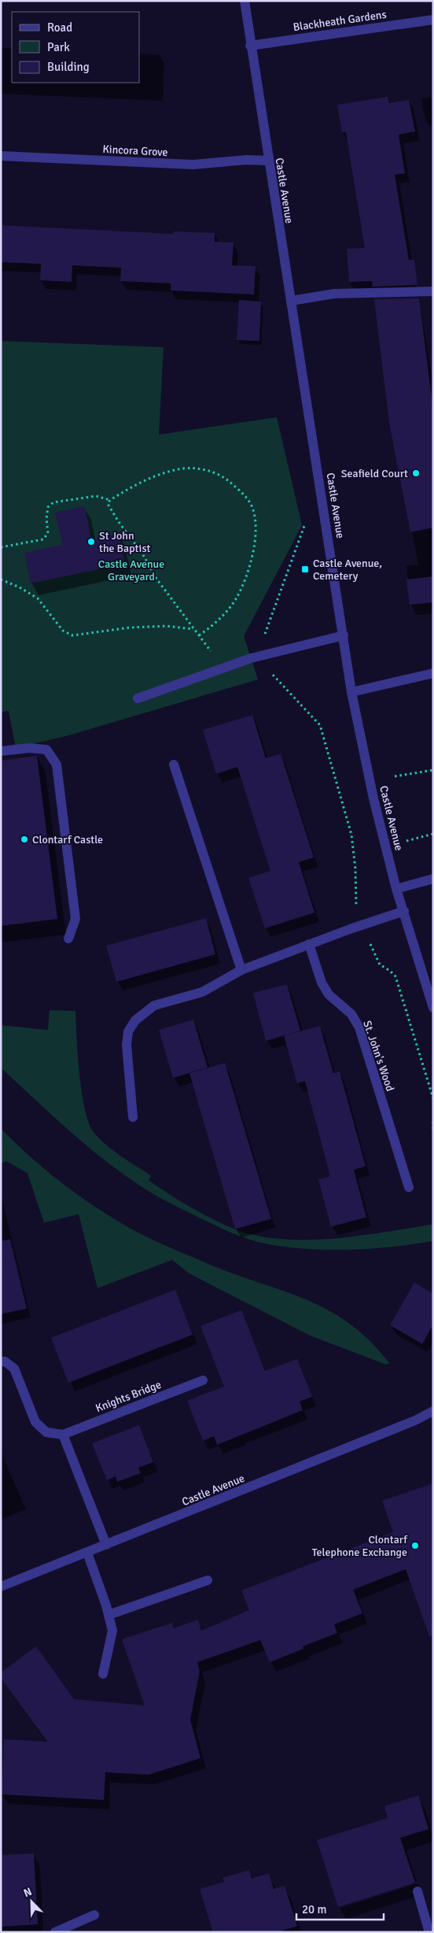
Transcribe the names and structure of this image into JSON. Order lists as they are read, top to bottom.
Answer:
{
  "streets": {
    "street": [
      "Blackheath Gardens",
      "Kincora Grove",
      "Castle Avenue",
      "St. John's Wood",
      "Knights Bridge"
    ]
  },
  "crossings": [
    ["Blackheath Gardens", "Castle Avenue"],
    ["Kincora Grove", "Castle Avenue"]
  ],
  "parks": ["Castle Avenue Graveyard"],
  "places": {
    "other": [
      "Seafield Court",
      "St John the Baptist",
      "Clontarf Castle",
      "Clontarf Telephone Exchange"
    ],
    "transit": ["Castle Avenue, Cemetery"]
  },
  "legend": ["Road", "Park", "Building"],
  "scale_bar": "20 m",
  "north": "top left"
}
